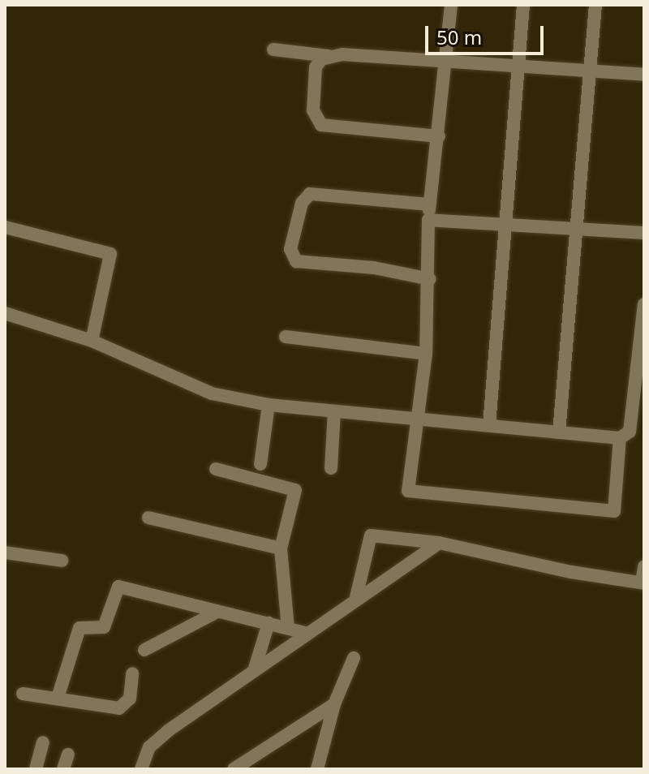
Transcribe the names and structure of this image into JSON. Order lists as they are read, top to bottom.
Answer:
{
  "scale_bar": "50 m"
}
